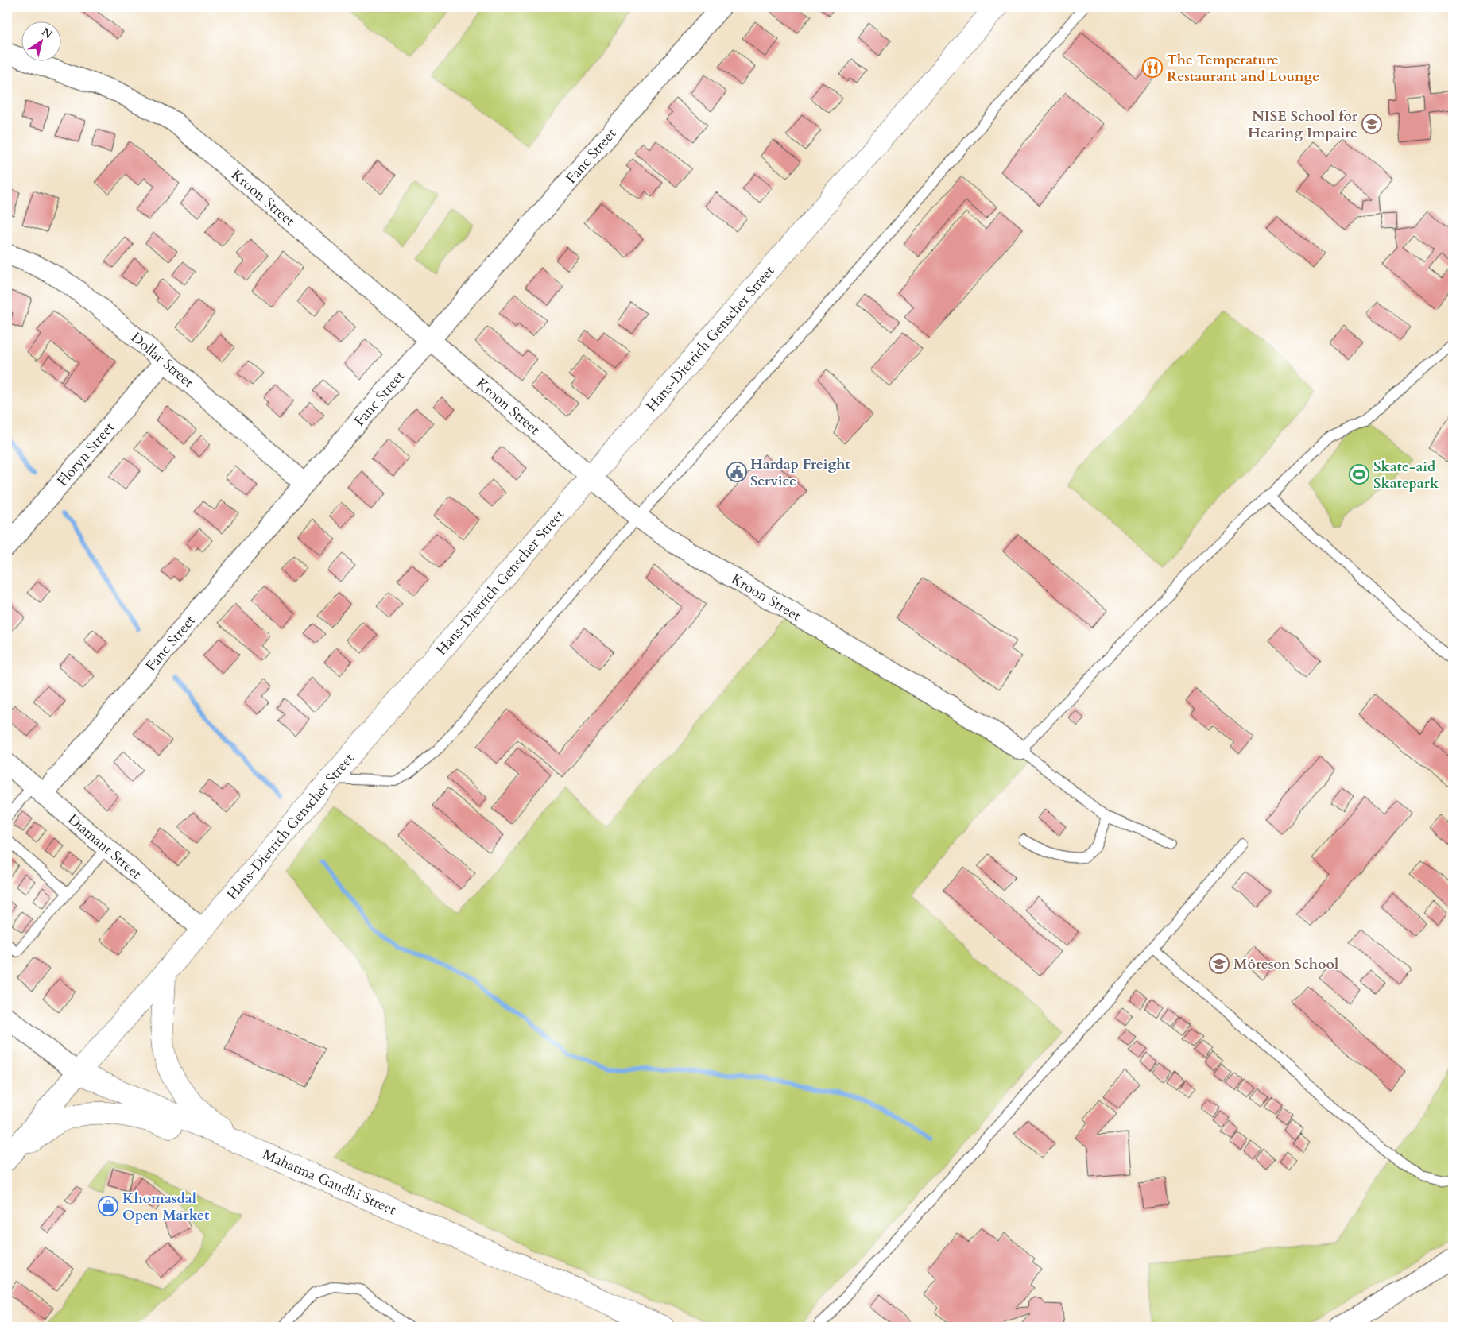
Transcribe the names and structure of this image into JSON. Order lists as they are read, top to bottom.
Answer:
{
  "streets": {
    "street": [
      "Fanc Street",
      "Kroon Street",
      "Hans-Dietrich Genscher Street",
      "Dollar Street",
      "Floryn Street",
      "Diamant Street",
      "Mahatma Gandhi Street"
    ]
  },
  "crossings": [
    ["Fanc Street", "Kroon Street"],
    ["Fanc Street", "Dollar Street"],
    ["Fanc Street", "Diamant Street"],
    ["Kroon Street", "Hans-Dietrich Genscher Street"],
    ["Hans-Dietrich Genscher Street", "Diamant Street"],
    ["Hans-Dietrich Genscher Street", "Mahatma Gandhi Street"],
    ["Dollar Street", "Floryn Street"]
  ],
  "places": {
    "restaurant": ["The Temperature Restaurant and Lounge"],
    "school or university": ["NISE School for Hearing Impaire", "Môreson School"],
    "public building": ["Hardap Freight Service"],
    "sports": ["Skate-aid Skatepark"],
    "shop": ["Khomasdal Open Market"]
  },
  "north": "top right"
}
